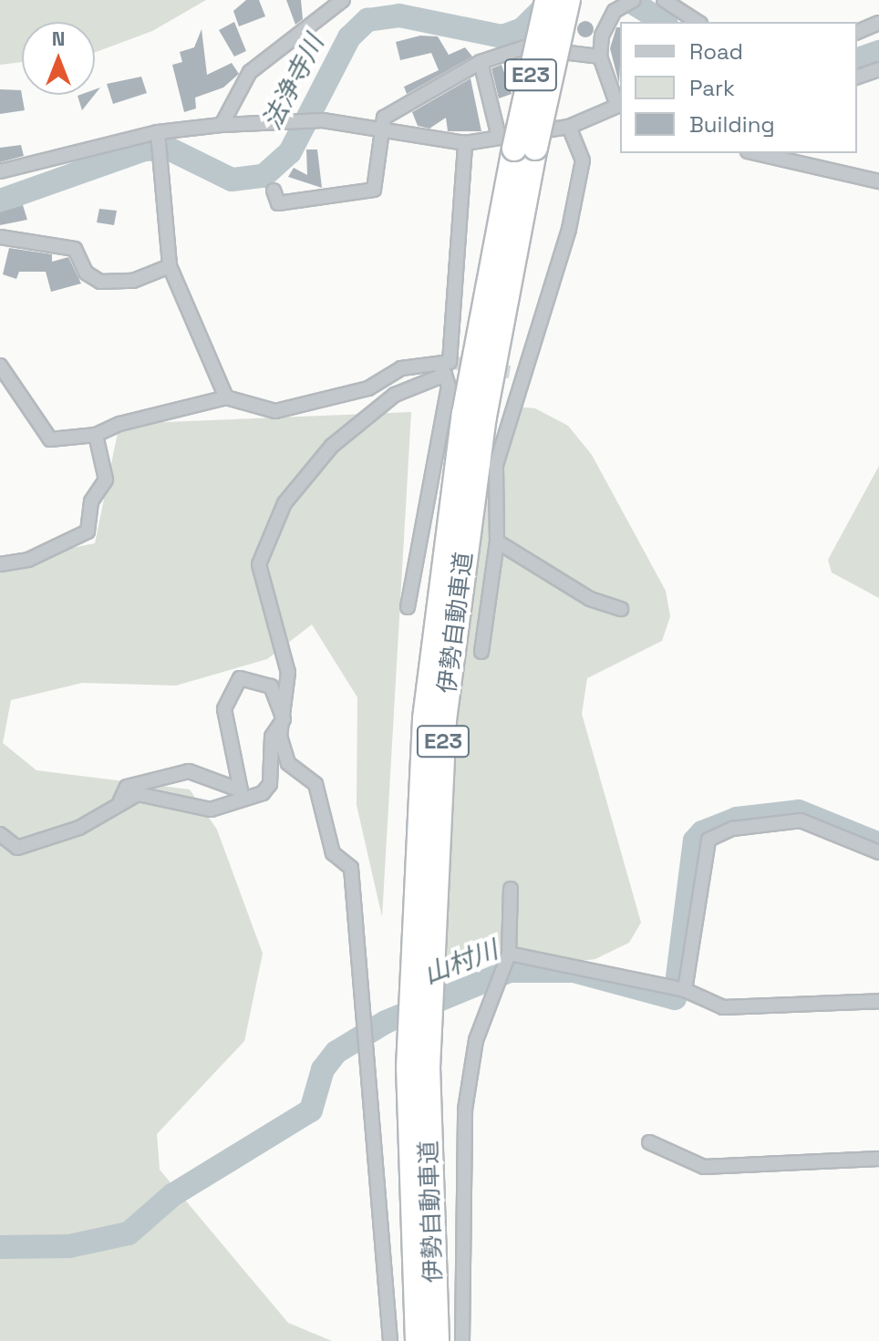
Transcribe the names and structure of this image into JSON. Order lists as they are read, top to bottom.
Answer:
{
  "streets": {
    "highway": ["E23", "伊勢自動車道"]
  },
  "water": ["法浄寺川", "山村川"],
  "legend": ["Road", "Park", "Building"],
  "north": "top"
}
